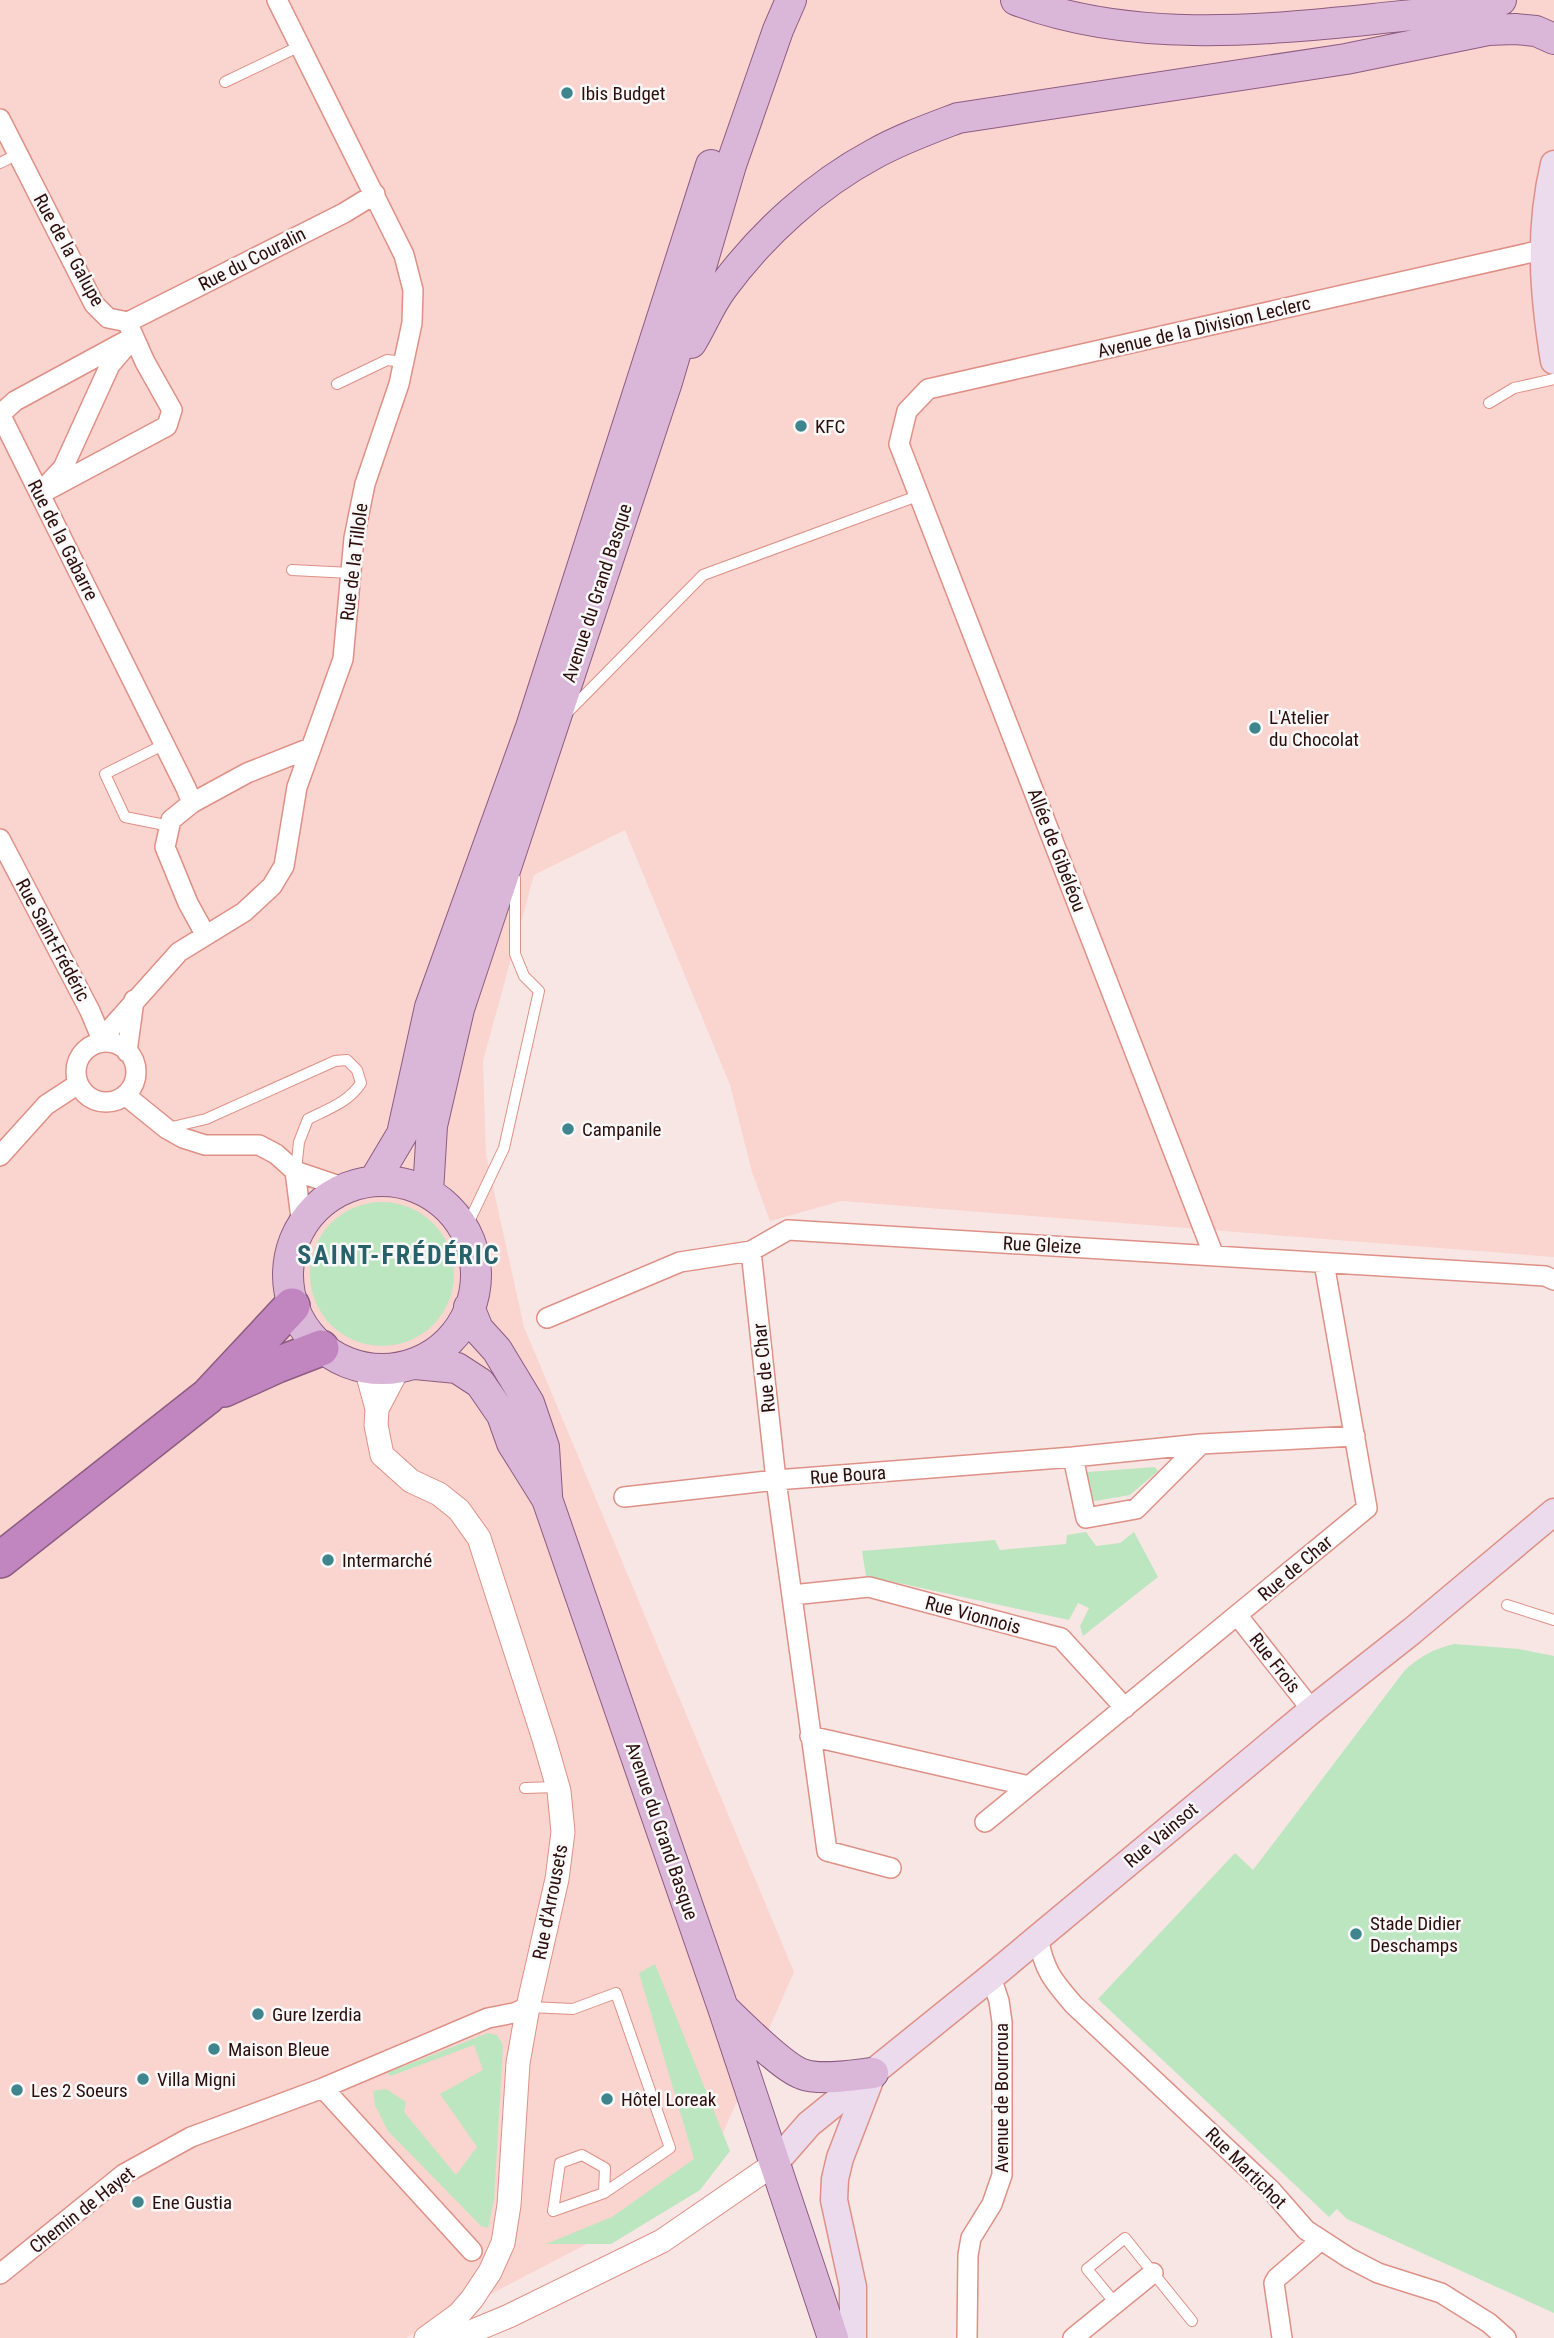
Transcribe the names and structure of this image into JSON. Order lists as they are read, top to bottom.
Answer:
{
  "streets": {
    "main road": ["Avenue du Grand Basque", "Rue Vainsot"],
    "street": [
      "Rue de la Galupe",
      "Rue du Couralin",
      "Avenue de la Division Leclerc",
      "Rue de la Gabarre",
      "Rue de la Tillole",
      "Allée de Gibéléou",
      "Rue Saint-Frédéric",
      "Rue Gleize",
      "Rue de Char",
      "Rue Boura",
      "Rue Vionnois",
      "Rue Frois",
      "Rue d'Arrousets",
      "Avenue de Bourroua",
      "Rue Martichot",
      "Chemin de Hayet"
    ]
  },
  "crossings": [
    ["Rue de la Galupe", "Rue du Couralin"],
    ["Rue de la Galupe", "Rue de la Gabarre"],
    ["Rue du Couralin", "Rue de la Gabarre"],
    ["Rue du Couralin", "Rue de la Tillole"],
    ["Avenue de la Division Leclerc", "Allée de Gibéléou"],
    ["Rue de la Tillole", "Rue Saint-Frédéric"],
    ["Avenue du Grand Basque", "Rue Vainsot"],
    ["Avenue du Grand Basque", "Rue d'Arrousets"],
    ["Allée de Gibéléou", "Rue Gleize"],
    ["Rue Gleize", "Rue de Char"],
    ["Rue de Char", "Rue Boura"],
    ["Rue de Char", "Rue Vionnois"],
    ["Rue de Char", "Rue Frois"],
    ["Rue Frois", "Rue Vainsot"],
    ["Rue Vainsot", "Rue d'Arrousets"],
    ["Rue Vainsot", "Avenue de Bourroua"],
    ["Rue Vainsot", "Rue Martichot"],
    ["Rue d'Arrousets", "Chemin de Hayet"]
  ],
  "districts": ["SAINT-FRÉDÉRIC"],
  "places": [
    "Ibis Budget",
    "KFC",
    "L'Atelier du Chocolat",
    "Campanile",
    "Intermarché",
    "Stade Didier Deschamps",
    "Gure Izerdia",
    "Maison Bleue",
    "Villa Migni",
    "Les 2 Soeurs",
    "Hôtel Loreak",
    "Ene Gustia"
  ]
}
